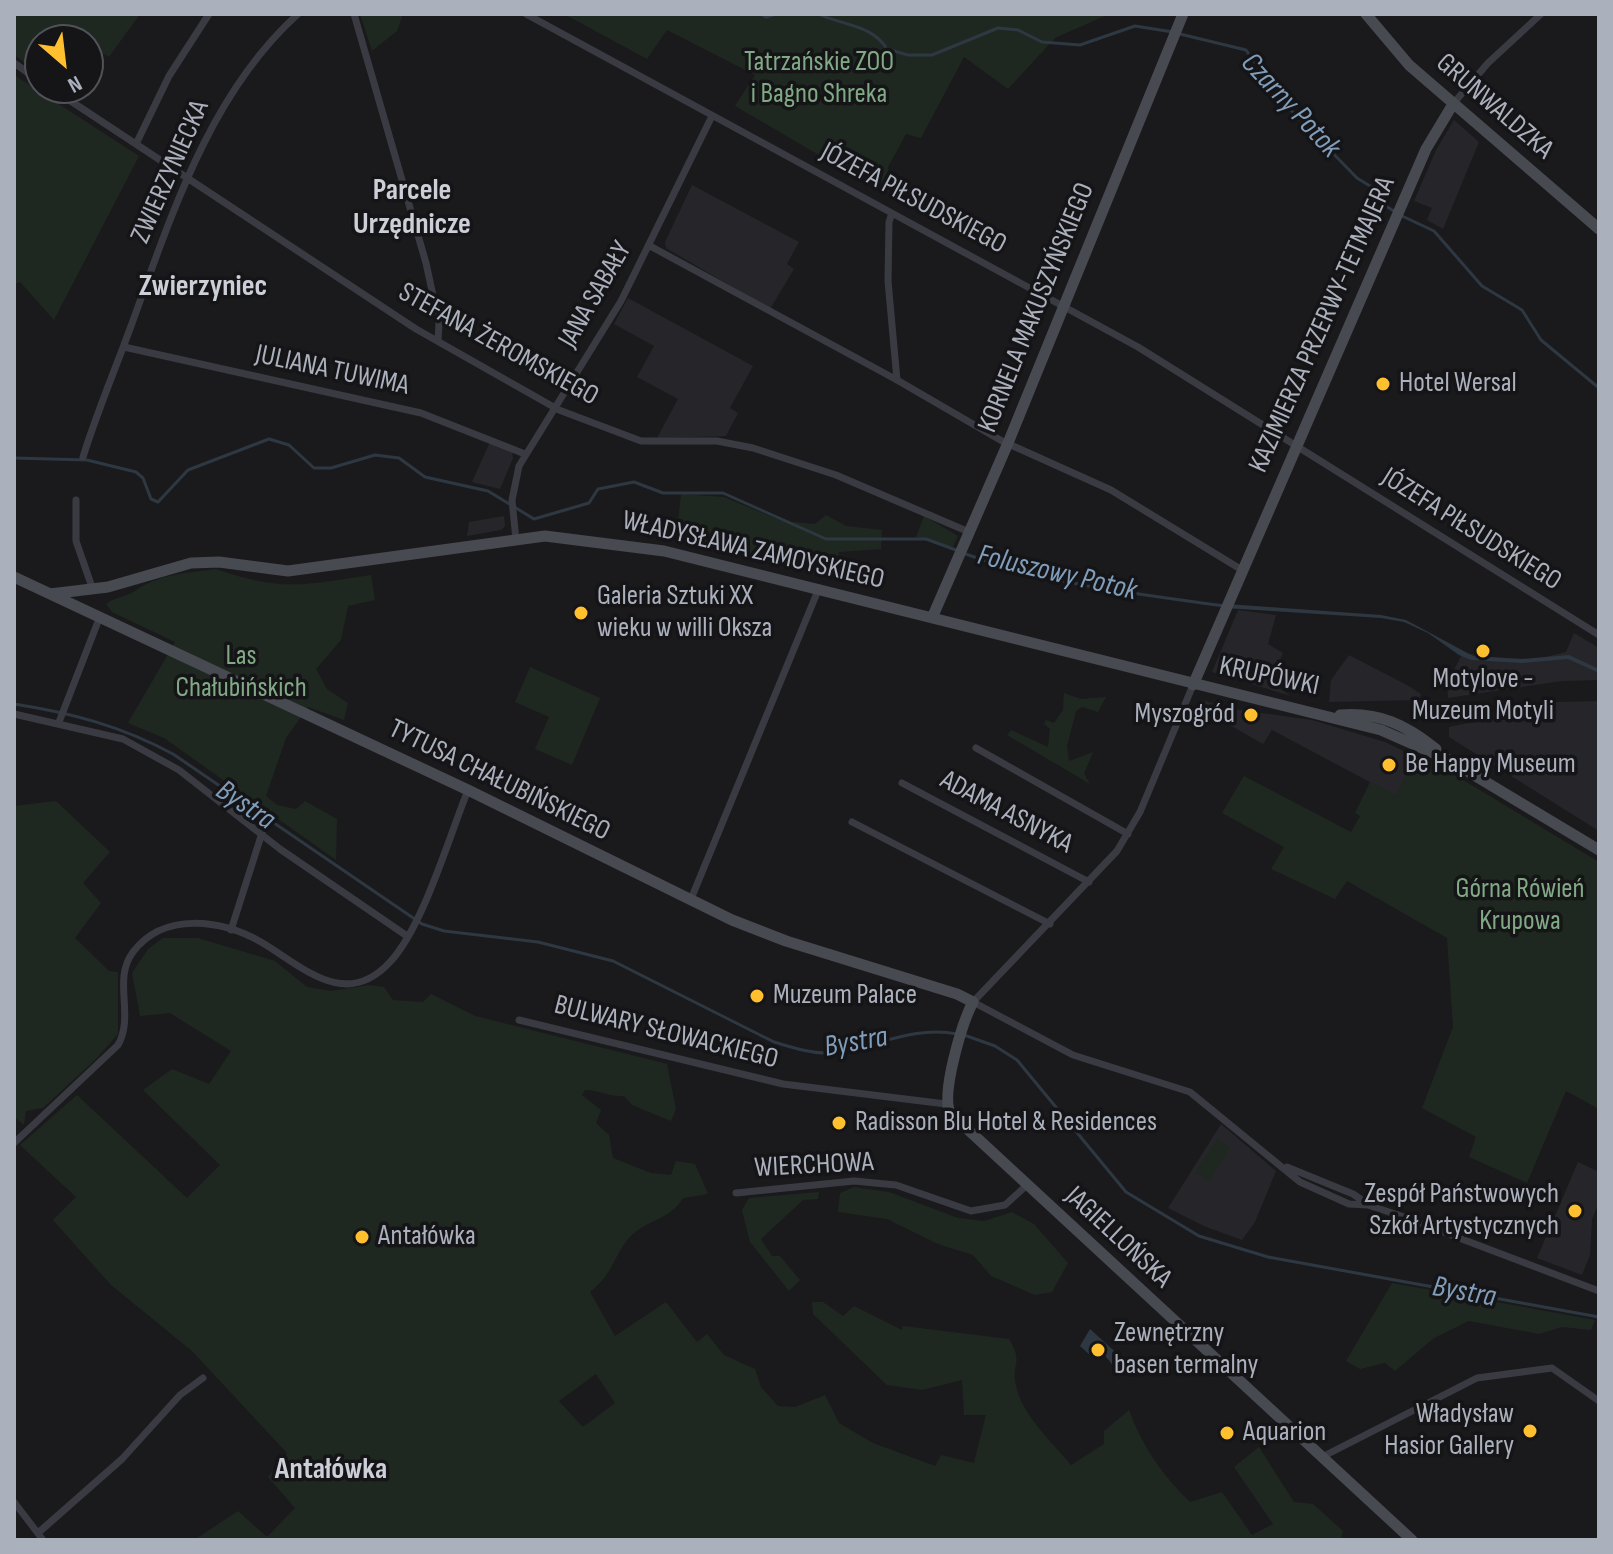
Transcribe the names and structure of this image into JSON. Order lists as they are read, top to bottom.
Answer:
{
  "streets": {
    "street": [
      "GRUNWALDZKA",
      "ZWIERZYNIECKA",
      "JÓZEFA PIŁSUDSKIEGO",
      "JANA SABAŁY",
      "KORNELA MAKUSZYŃSKIEGO",
      "KAZIMIERZA PRZERWY-TETMAJERA",
      "STEFANA ŻEROMSKIEGO",
      "JULIANA TUWIMA",
      "WŁADYSŁAWA ZAMOYSKIEGO",
      "KRUPÓWKI",
      "TYTUSA CHAŁUBIŃSKIEGO",
      "ADAMA ASNYKA",
      "BULWARY SŁOWACKIEGO",
      "WIERCHOWA",
      "JAGIELLOŃSKA"
    ]
  },
  "crossings": [
    ["GRUNWALDZKA", "KAZIMIERZA PRZERWY-TETMAJERA"],
    ["ZWIERZYNIECKA", "STEFANA ŻEROMSKIEGO"],
    ["ZWIERZYNIECKA", "JULIANA TUWIMA"],
    ["JÓZEFA PIŁSUDSKIEGO", "JANA SABAŁY"],
    ["JÓZEFA PIŁSUDSKIEGO", "KORNELA MAKUSZYŃSKIEGO"],
    ["JÓZEFA PIŁSUDSKIEGO", "KAZIMIERZA PRZERWY-TETMAJERA"],
    ["JANA SABAŁY", "STEFANA ŻEROMSKIEGO"],
    ["JANA SABAŁY", "JULIANA TUWIMA"],
    ["JANA SABAŁY", "WŁADYSŁAWA ZAMOYSKIEGO"],
    ["KORNELA MAKUSZYŃSKIEGO", "STEFANA ŻEROMSKIEGO"],
    ["KORNELA MAKUSZYŃSKIEGO", "WŁADYSŁAWA ZAMOYSKIEGO"],
    ["KAZIMIERZA PRZERWY-TETMAJERA", "WŁADYSŁAWA ZAMOYSKIEGO"],
    ["KAZIMIERZA PRZERWY-TETMAJERA", "KRUPÓWKI"],
    ["WŁADYSŁAWA ZAMOYSKIEGO", "KRUPÓWKI"],
    ["WŁADYSŁAWA ZAMOYSKIEGO", "TYTUSA CHAŁUBIŃSKIEGO"],
    ["BULWARY SŁOWACKIEGO", "JAGIELLOŃSKA"],
    ["WIERCHOWA", "JAGIELLOŃSKA"]
  ],
  "districts": ["Parcele Urzędnicze", "Zwierzyniec", "Antałówka"],
  "water": ["Czarny Potok", "Foluszowy Potok", "Bystra"],
  "parks": ["Tatrzańskie ZOO i Bagno Shreka", "Las Chałubińskich", "Górna Rówień Krupowa"],
  "places": [
    "Hotel Wersal",
    "Galeria Sztuki XX wieku w willi Oksza",
    "Motylove - Muzeum Motyli",
    "Myszogród",
    "Be Happy Museum",
    "Muzeum Palace",
    "Radisson Blu Hotel & Residences",
    "Zespół Państwowych Szkół Artystycznych",
    "Antałówka",
    "Zewnętrzny basen termalny",
    "Władysław Hasior Gallery",
    "Aquarion"
  ],
  "north": "bottom right"
}
